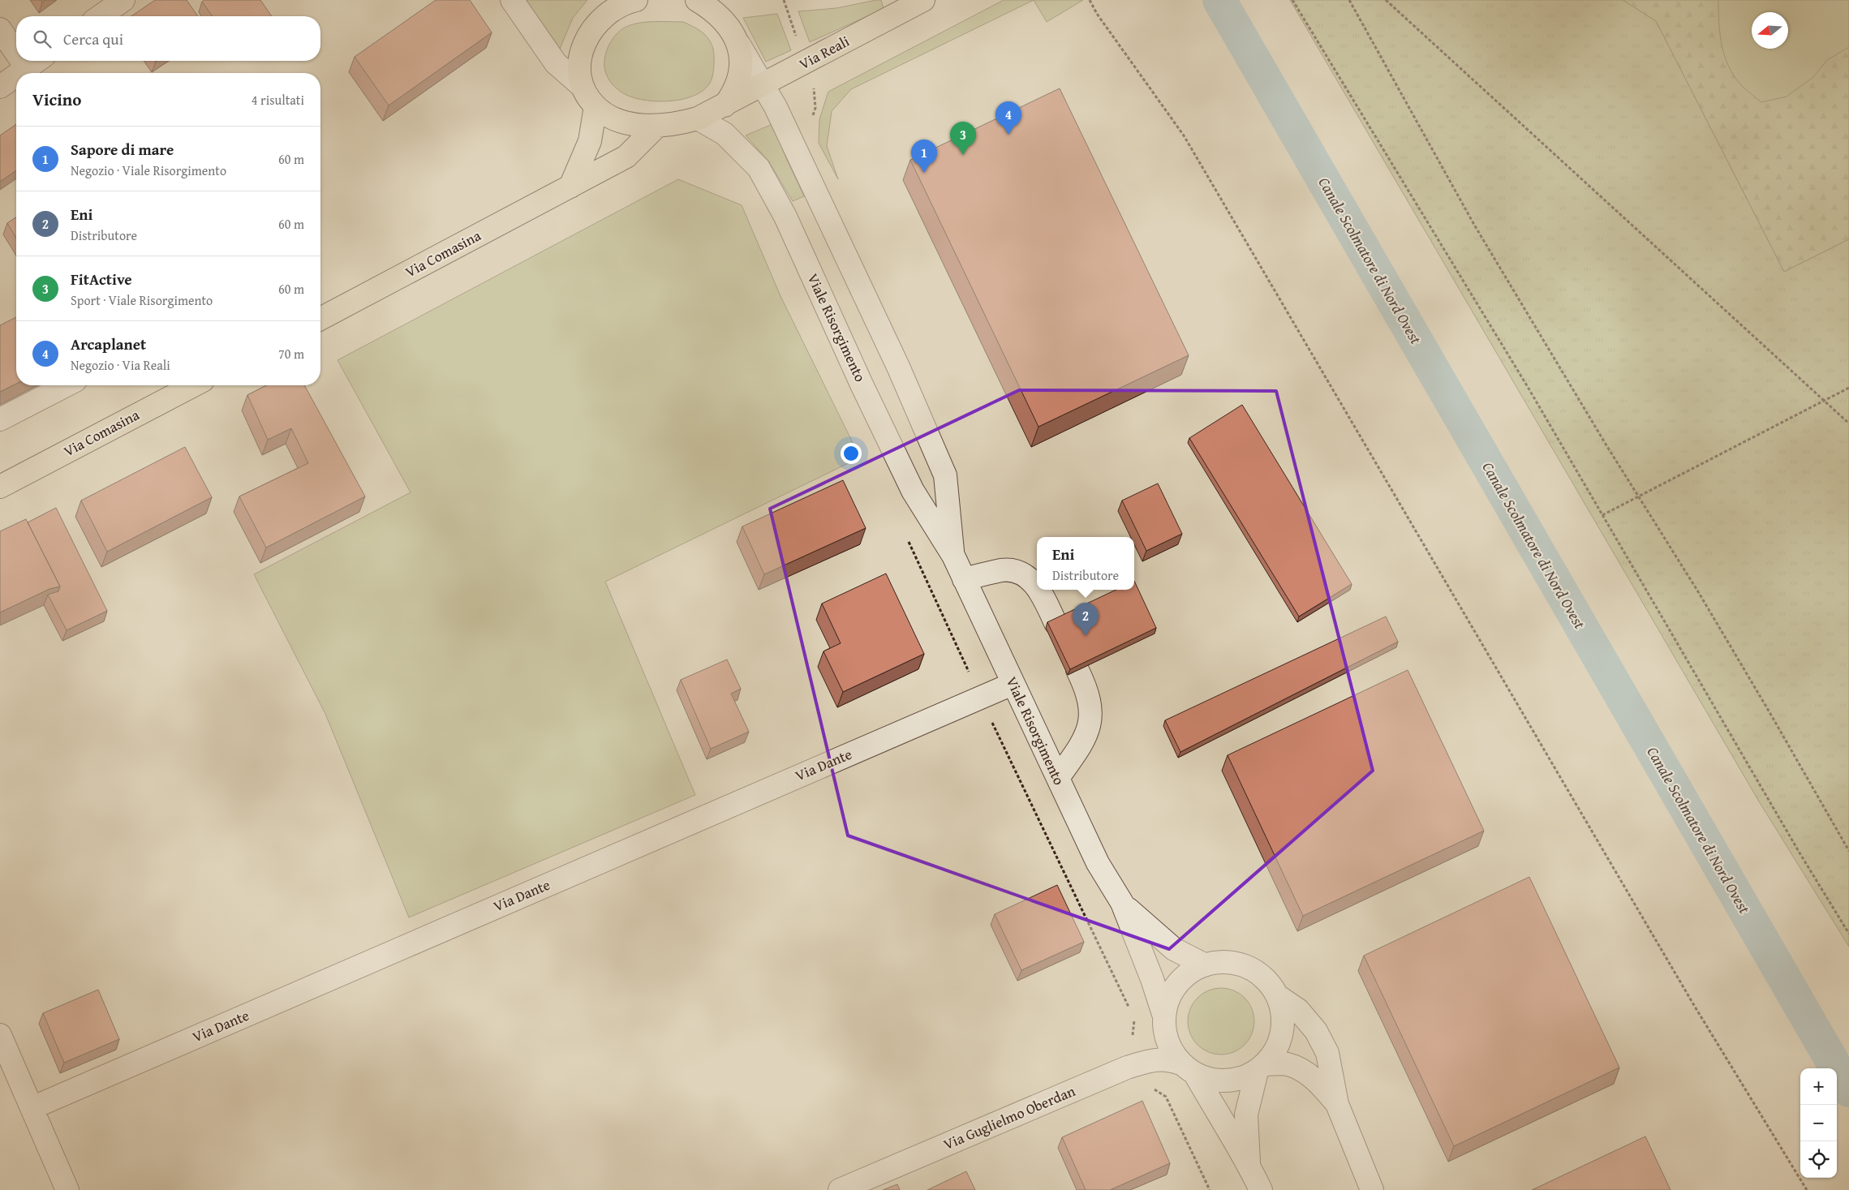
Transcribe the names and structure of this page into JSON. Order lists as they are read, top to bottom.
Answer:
{
  "streets": {
    "main road": ["Via Reali", "Via Comasina"],
    "street": ["Viale Risorgimento", "Via Dante", "Via Guglielmo Oberdan"]
  },
  "crossings": [
    ["Via Reali", "Viale Risorgimento"],
    ["Viale Risorgimento", "Via Dante"]
  ],
  "water": ["Canale Scolmatore di Nord Ovest"],
  "north": "left",
  "page": {
    "search": "Cerca qui",
    "heading": ["Vicino", "4 risultati"],
    "pins": [
      "4",
      "3",
      "1",
      "2"
    ],
    "list": [
      {
        "mark": "1",
        "name": "Sapore di mare",
        "note": "Negozio · Viale Risorgimento",
        "value": "60 m"
      },
      {
        "mark": "2",
        "name": "Eni",
        "note": "Distributore",
        "value": "60 m"
      },
      {
        "mark": "3",
        "name": "FitActive",
        "note": "Sport · Viale Risorgimento",
        "value": "60 m"
      },
      {
        "mark": "4",
        "name": "Arcaplanet",
        "note": "Negozio · Via Reali",
        "value": "70 m"
      }
    ],
    "popup": ["Eni", "Distributore"],
    "map_buttons": ["+", "−"]
  }
}
